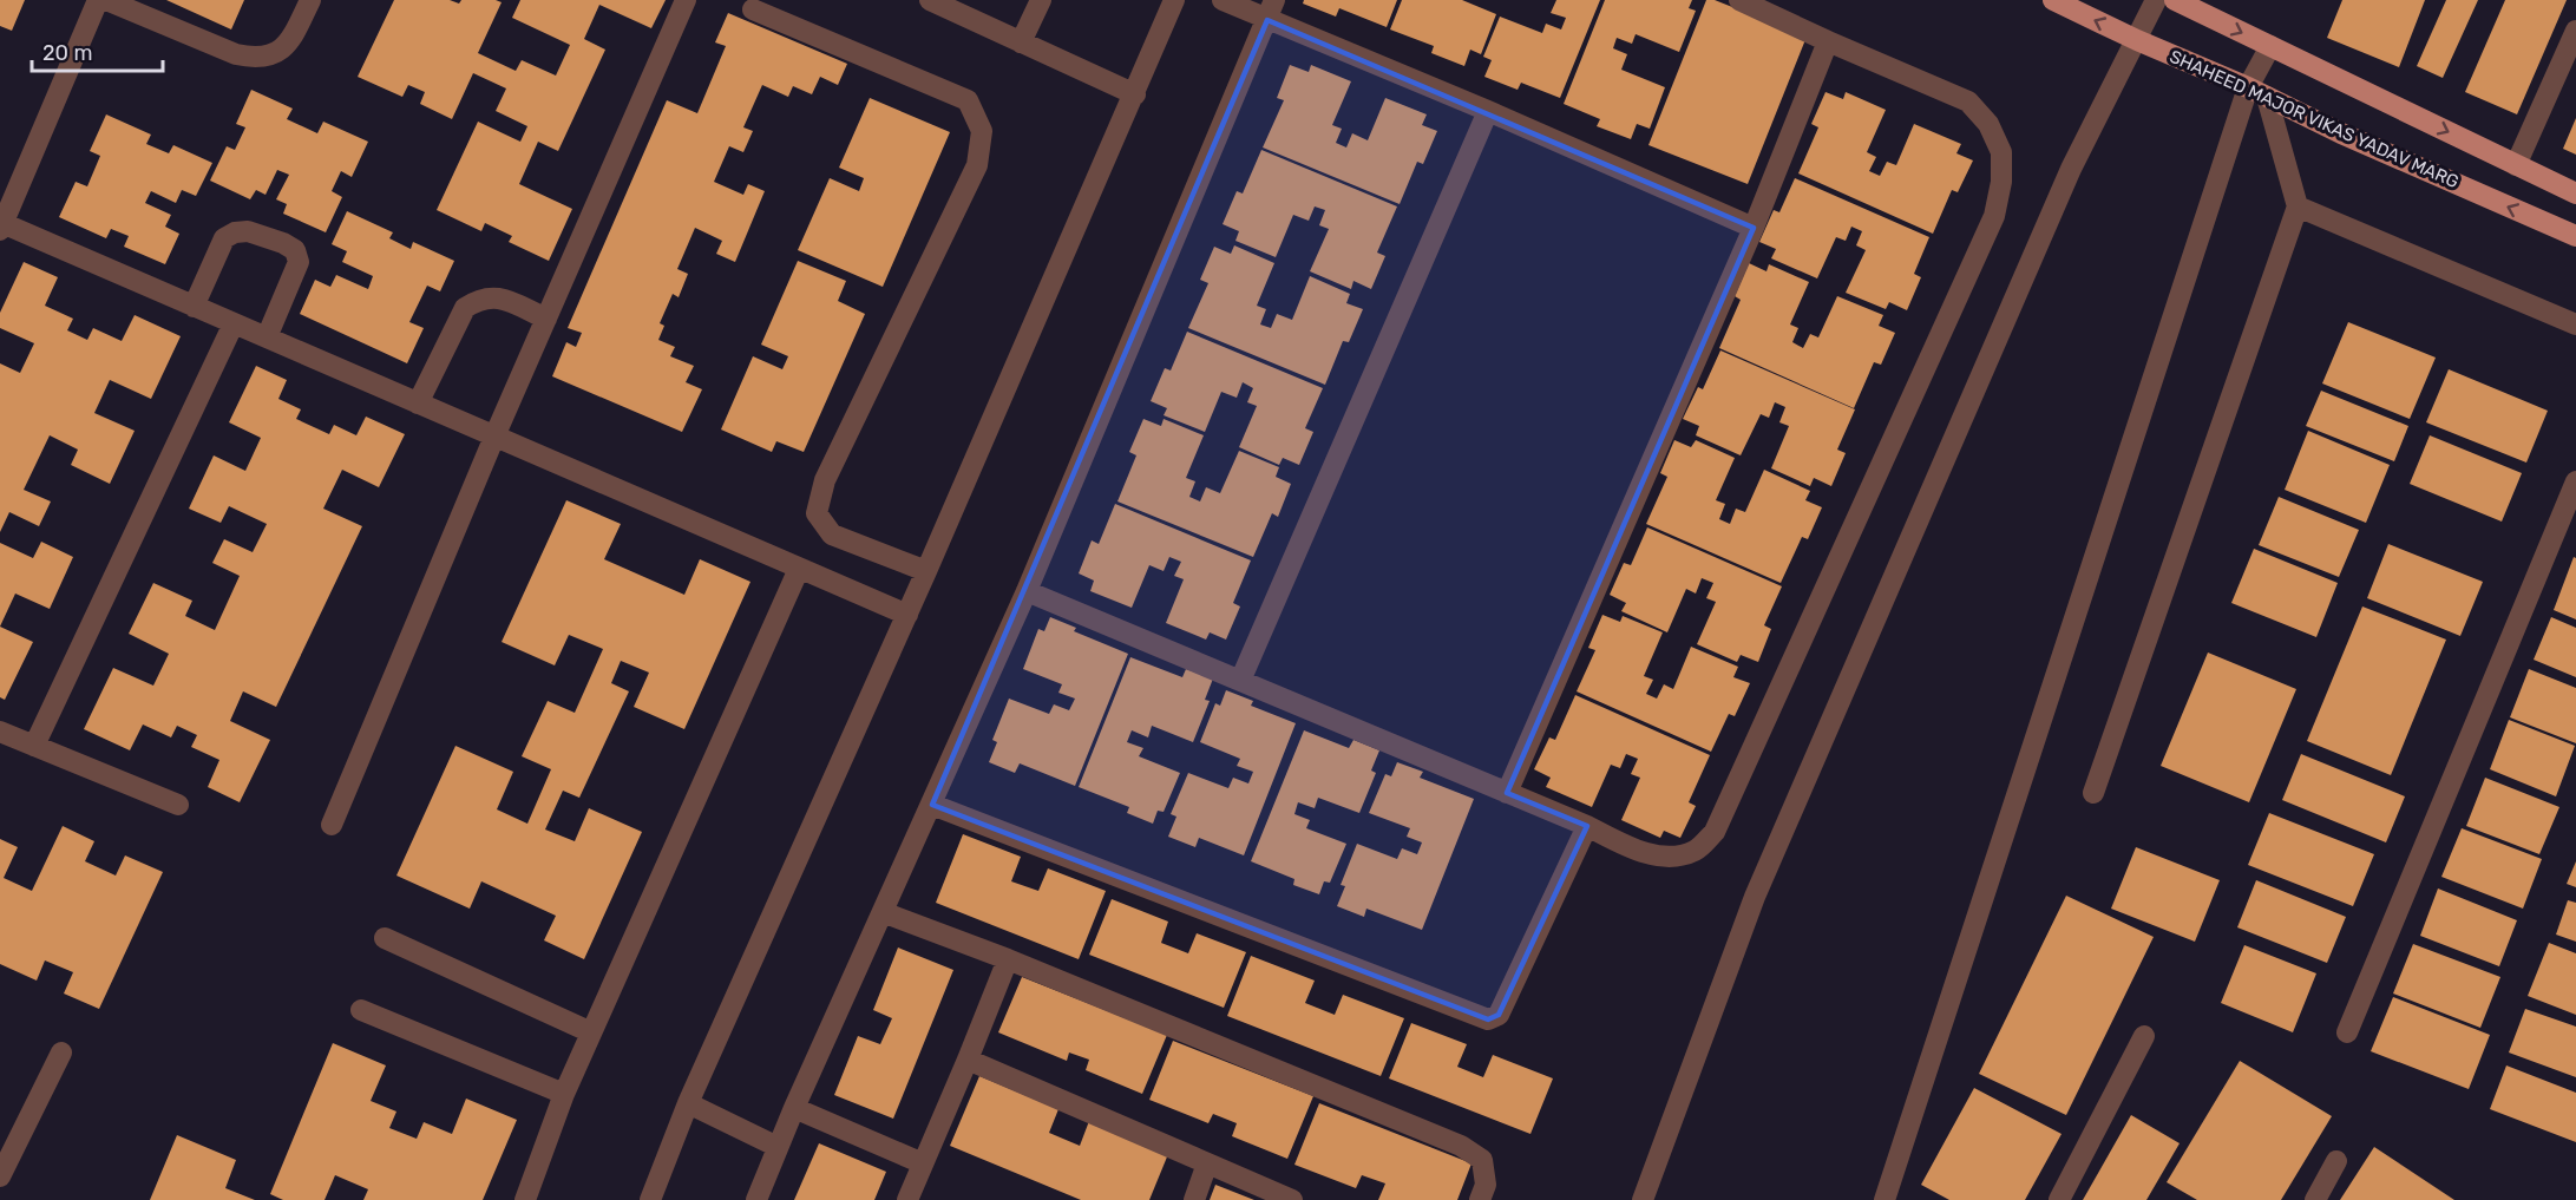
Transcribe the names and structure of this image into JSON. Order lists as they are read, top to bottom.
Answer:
{
  "streets": {
    "main road": ["SHAHEED MAJOR VIKAS YADAV MARG"]
  },
  "scale_bar": "20 m"
}
